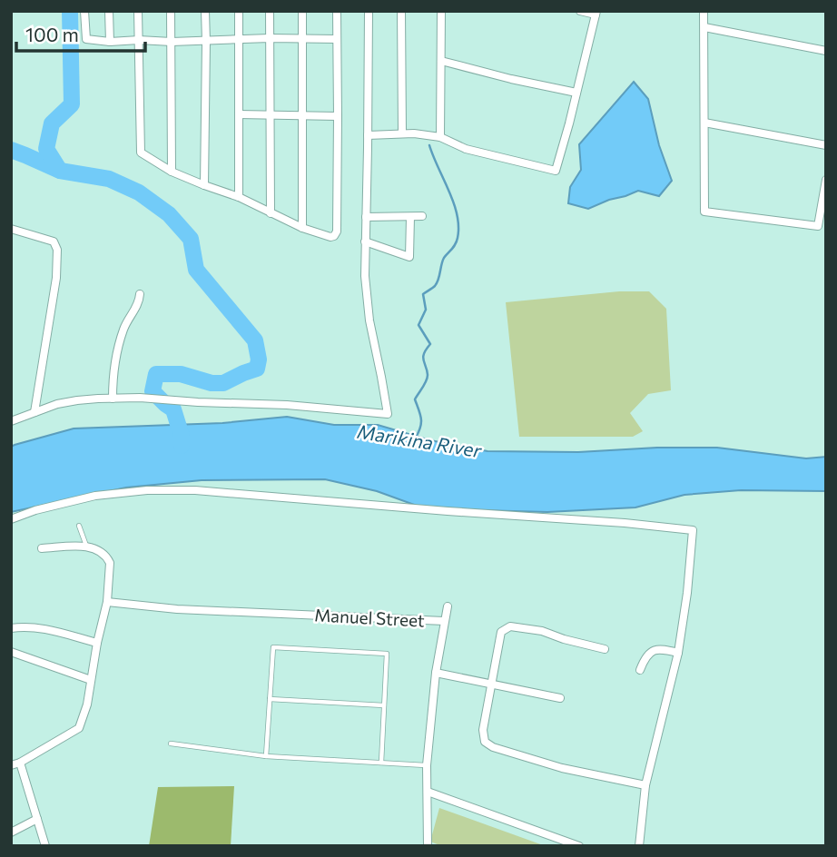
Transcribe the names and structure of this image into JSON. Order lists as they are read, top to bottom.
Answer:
{
  "streets": {
    "street": ["Manuel Street"]
  },
  "water": ["Marikina River"],
  "scale_bar": "100 m"
}
